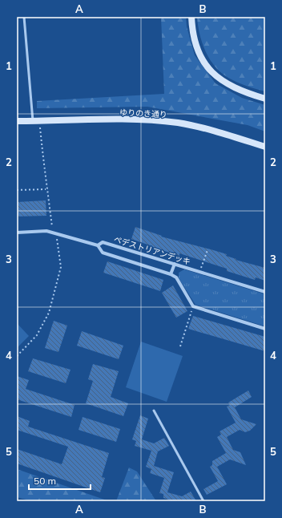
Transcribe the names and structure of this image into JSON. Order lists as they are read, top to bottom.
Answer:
{
  "streets": {
    "street": ["ゆりのき通り", "ペデストリアンデッキ"]
  },
  "scale_bar": "50 m",
  "grid": {
    "columns": ["A", "B"],
    "rows": [
      "1",
      "2",
      "3",
      "4",
      "5"
    ]
  }
}
